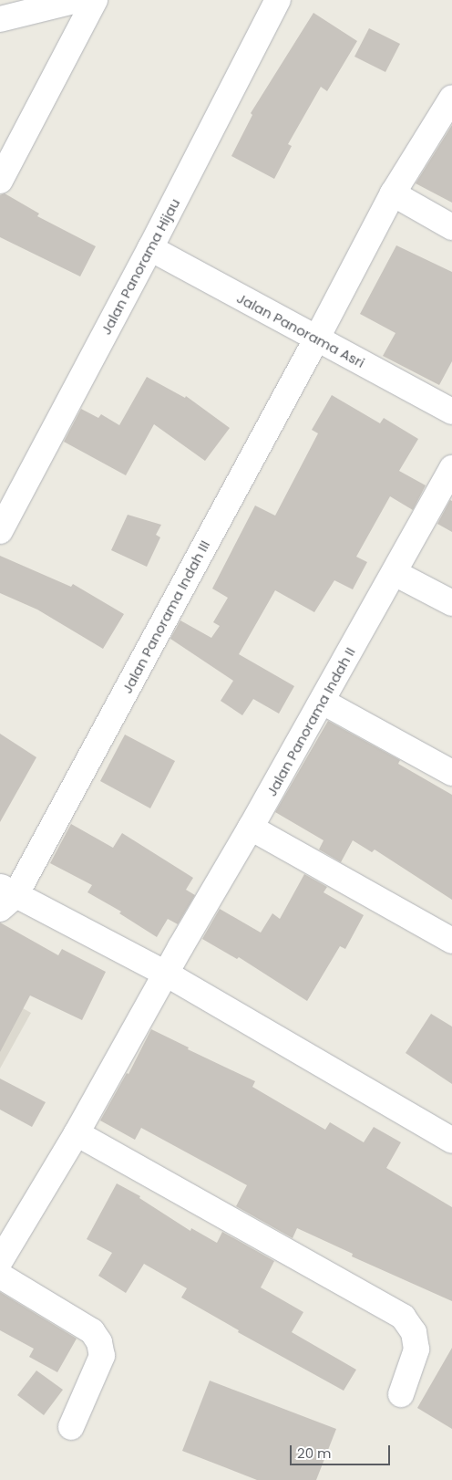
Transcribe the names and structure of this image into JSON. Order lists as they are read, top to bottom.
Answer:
{
  "streets": {
    "street": [
      "Jalan Panorama Hijau",
      "Jalan Panorama Asri",
      "Jalan Panorama Indah III",
      "Jalan Panorama Indah II"
    ]
  },
  "crossings": [
    ["Jalan Panorama Hijau", "Jalan Panorama Asri"],
    ["Jalan Panorama Asri", "Jalan Panorama Indah III"]
  ],
  "scale_bar": "20 m"
}
